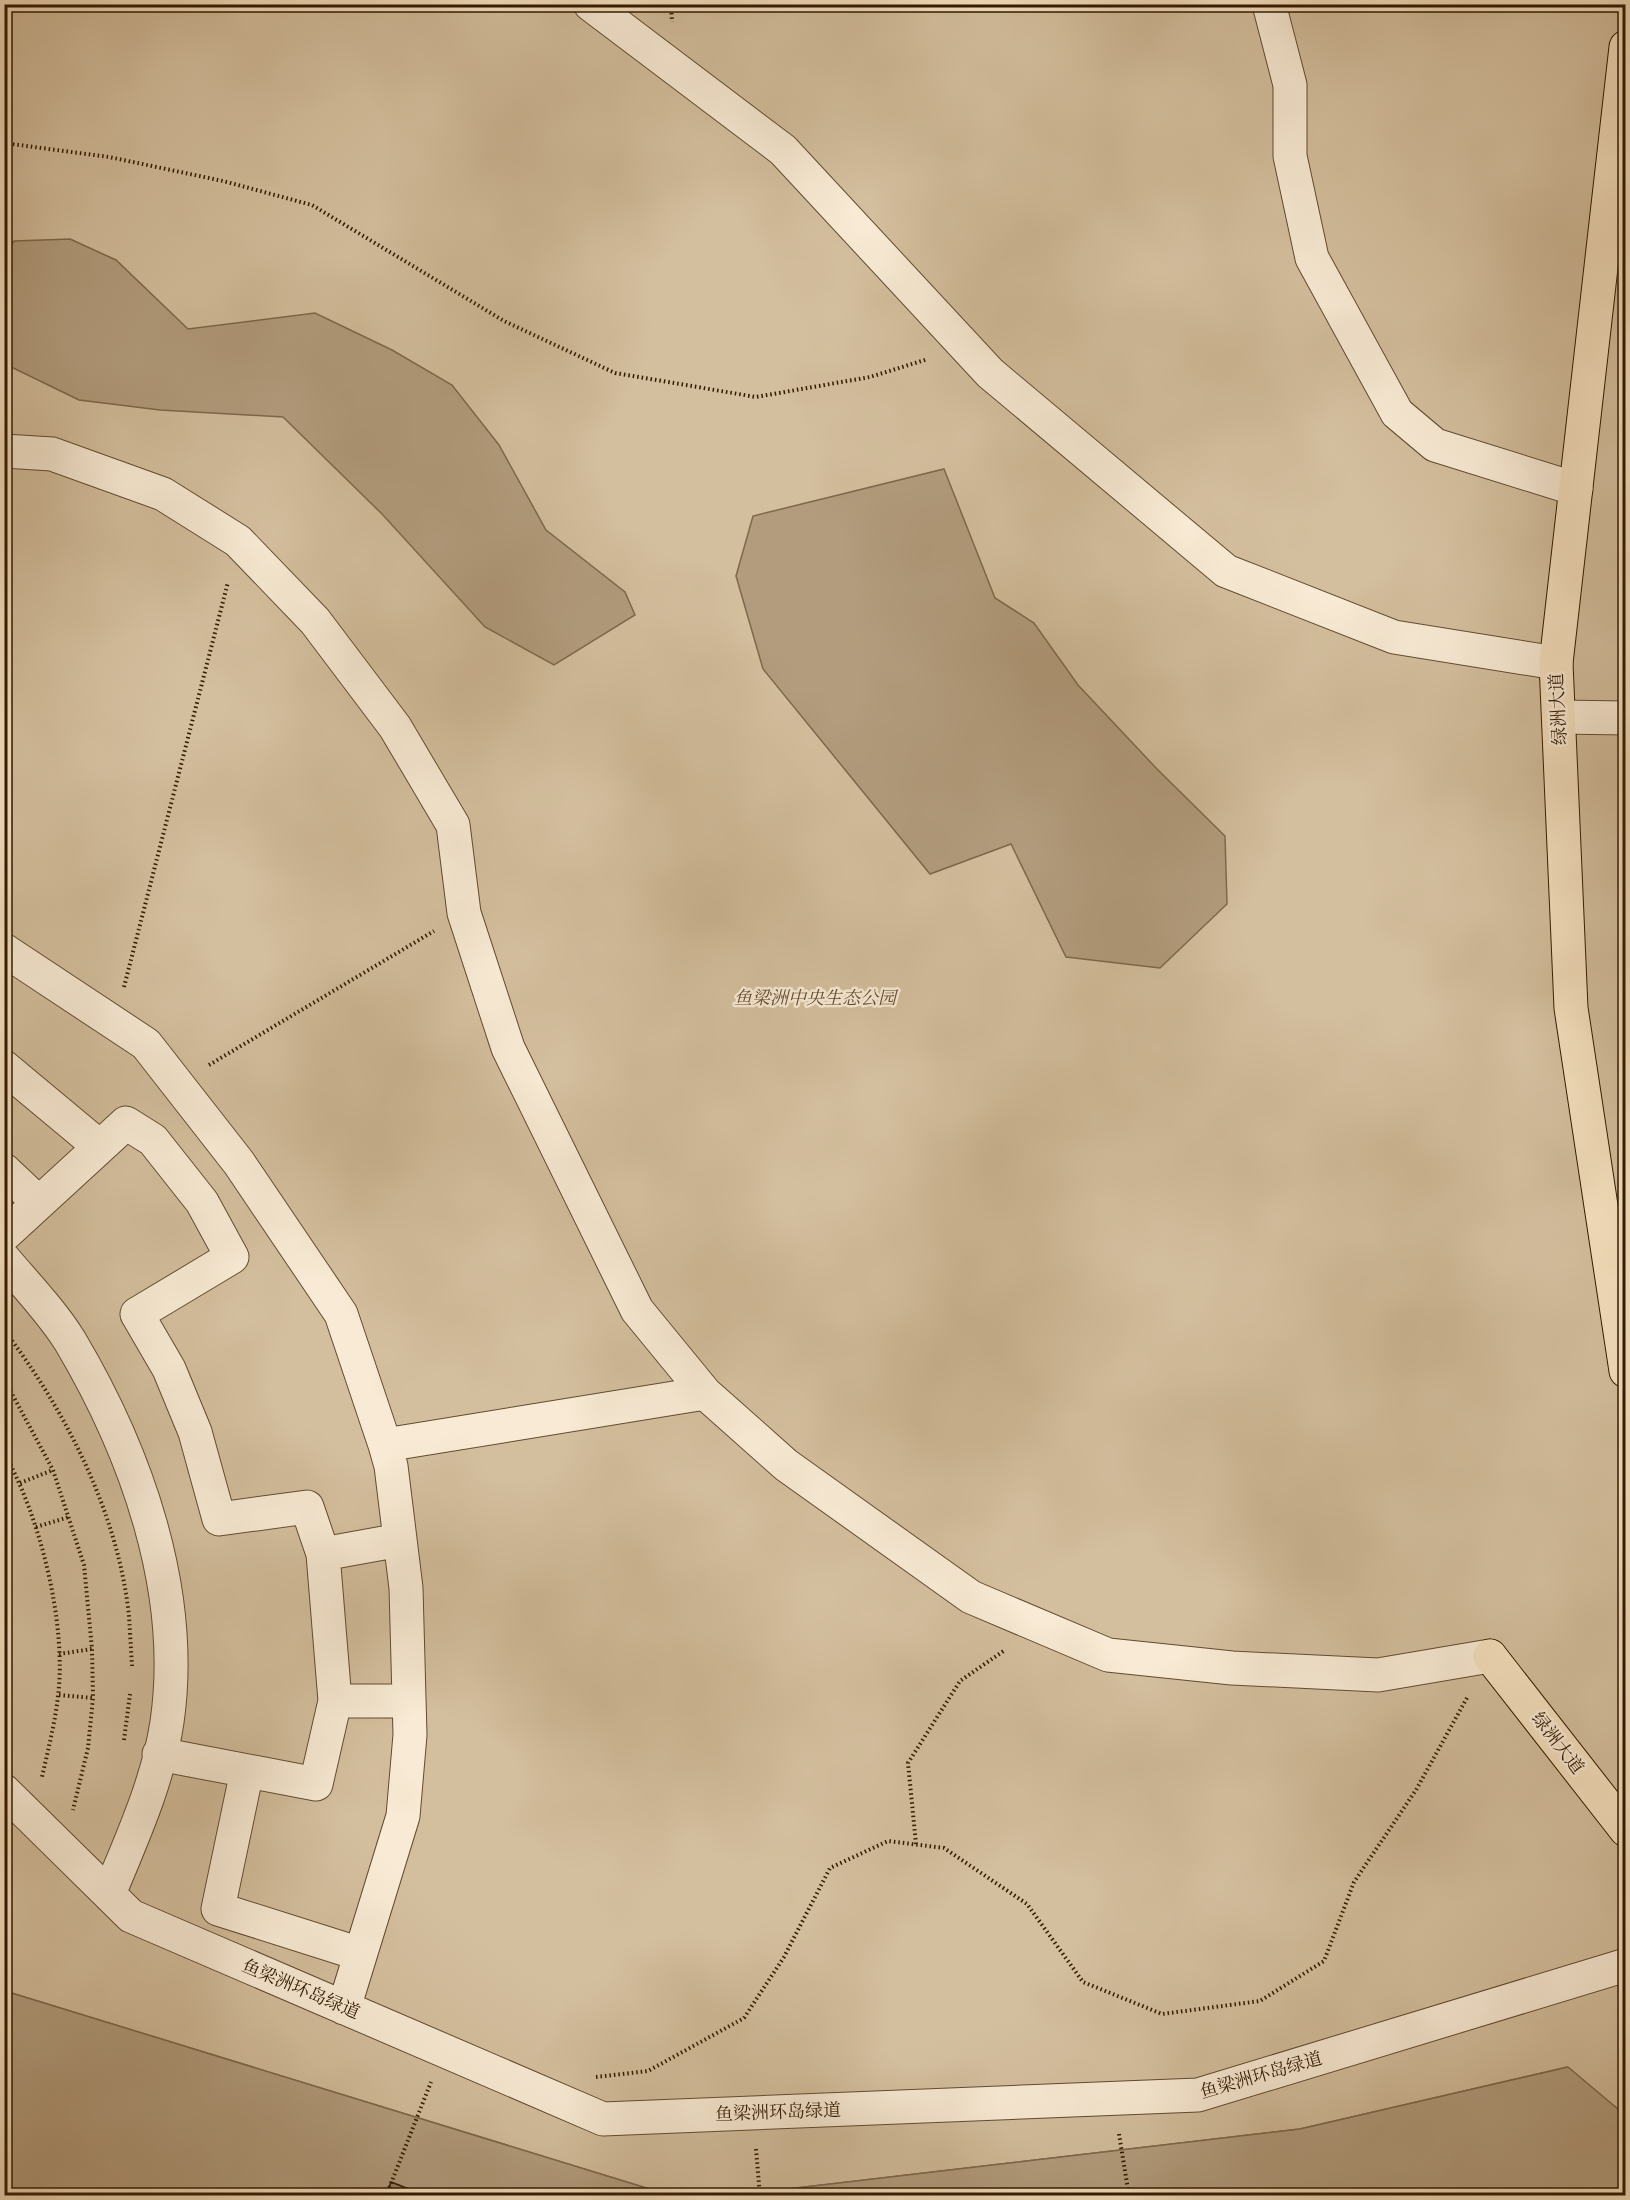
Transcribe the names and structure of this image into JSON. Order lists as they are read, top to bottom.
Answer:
{
  "streets": {
    "main road": ["绿洲大道"],
    "street": ["鱼梁洲环岛绿道"]
  },
  "parks": ["鱼梁洲中央生态公园"]
}
